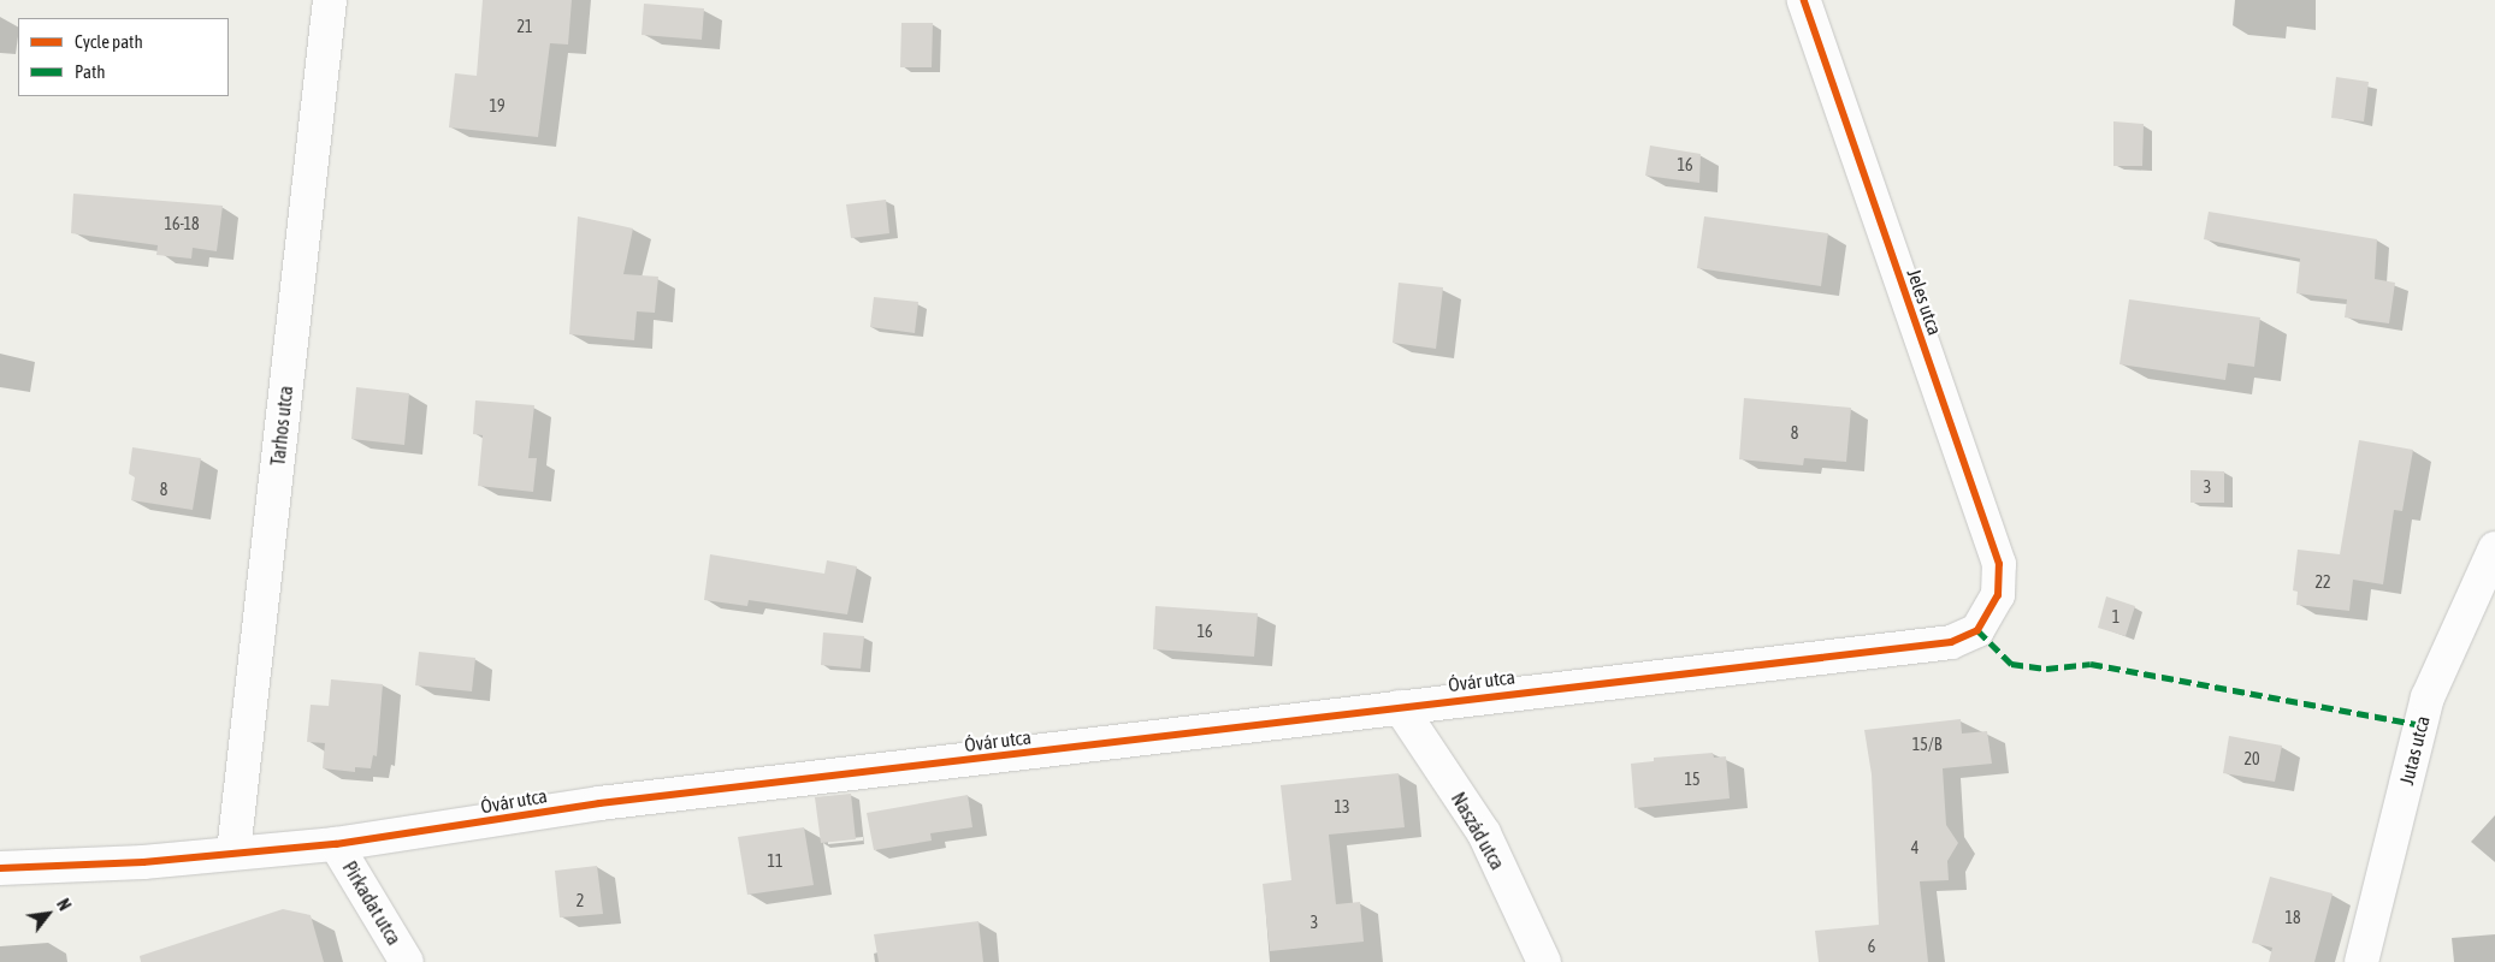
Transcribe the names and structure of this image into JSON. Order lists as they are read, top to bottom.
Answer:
{
  "streets": {
    "street": [
      "Jeles utca",
      "Tarhos utca",
      "Óvár utca",
      "Jutas utca",
      "Naszád utca",
      "Pirkadat utca"
    ]
  },
  "crossings": [
    ["Jeles utca", "Óvár utca"],
    ["Tarhos utca", "Óvár utca"],
    ["Óvár utca", "Naszád utca"],
    ["Óvár utca", "Pirkadat utca"]
  ],
  "house_numbers": [
    "21",
    "19",
    "16",
    "16-18",
    "8",
    "3",
    "8",
    "22",
    "1",
    "16",
    "15/B",
    "20",
    "15",
    "13",
    "4",
    "11",
    "2",
    "18",
    "3",
    "6"
  ],
  "legend": ["Cycle path", "Path"],
  "north": "top right"
}
